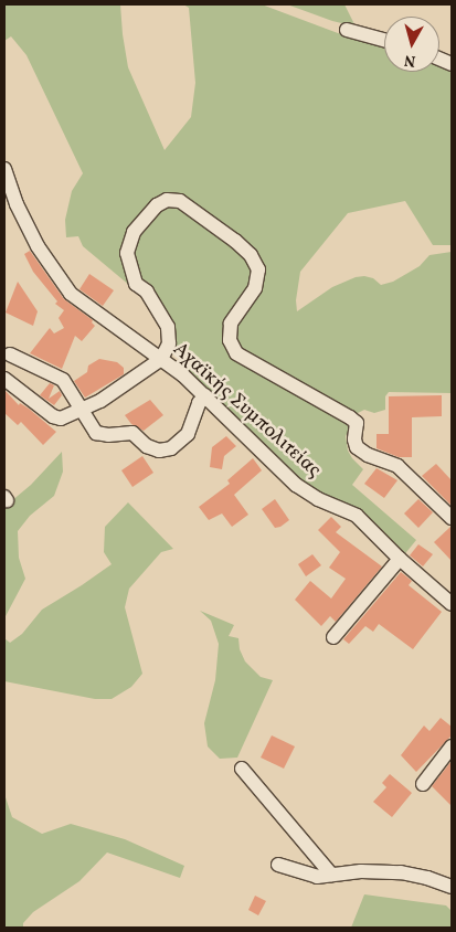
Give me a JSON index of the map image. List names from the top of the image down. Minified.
{"streets":{"street":["Αχαϊκής Συμπολιτείας"]},"north":"bottom"}
